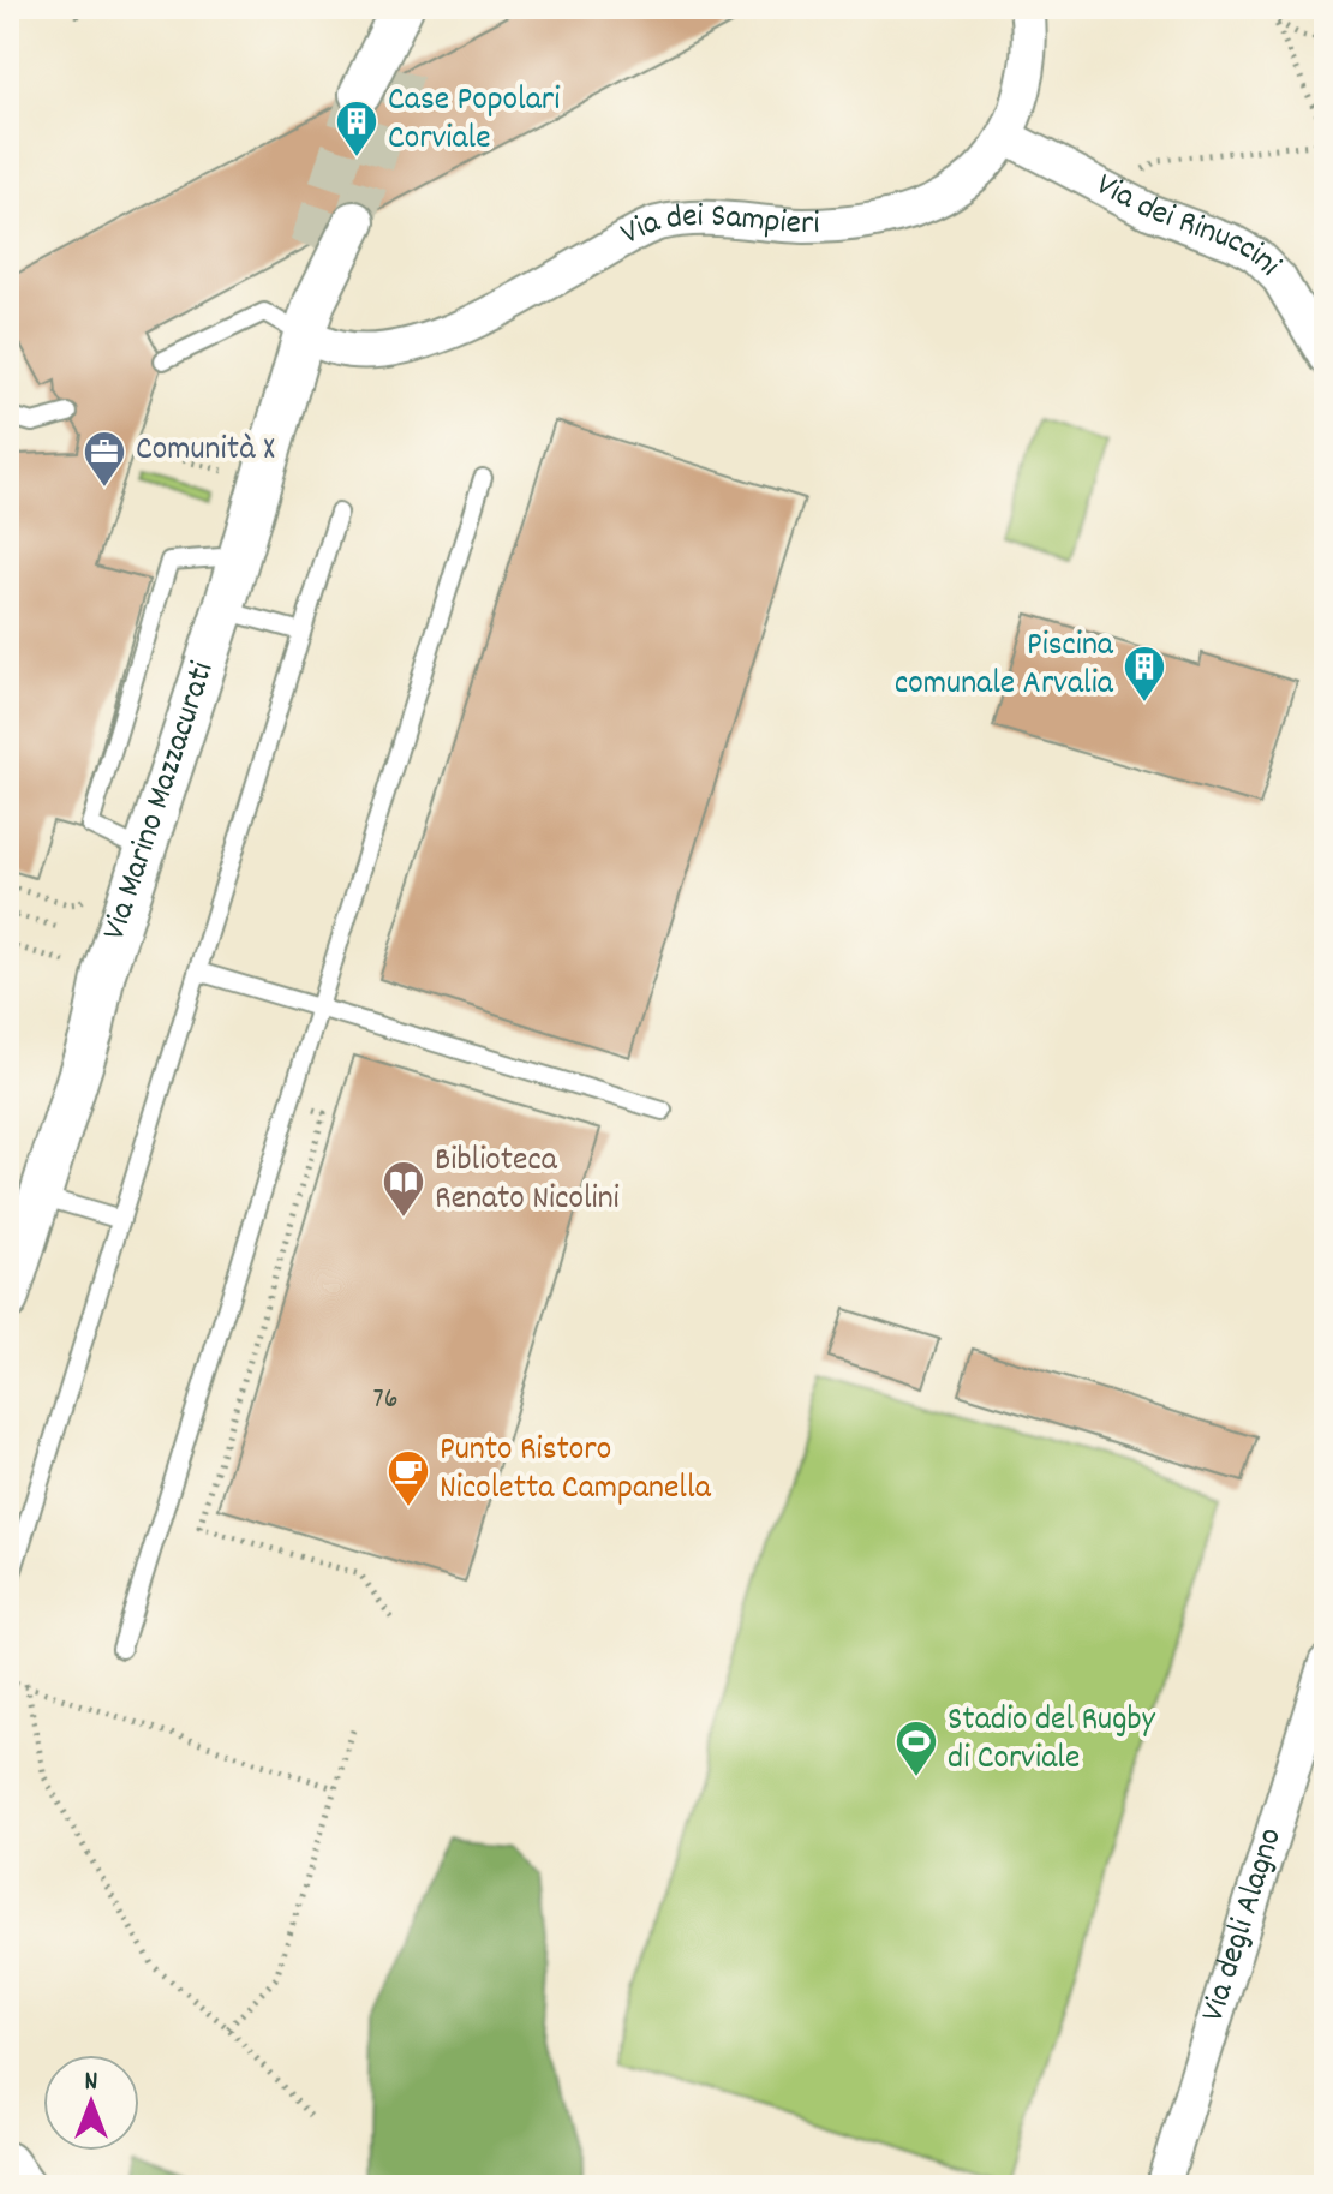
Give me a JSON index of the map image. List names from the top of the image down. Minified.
{"streets":{"street":["Via dei Rinuccini","Via dei Sampieri","Via Marino Mazzacurati","Via degli Alagno"]},"crossings":[["Via dei Rinuccini","Via dei Sampieri"],["Via dei Sampieri","Via Marino Mazzacurati"]],"places":{"building":["Case Popolari Corviale","Piscina comunale Arvalia"],"office":["Comunità X"],"library":["Biblioteca Renato Nicolini"],"cafe":["Punto Ristoro Nicoletta Campanella"],"sports":["Stadio del Rugby di Corviale"]},"house_numbers":["76"],"north":"top"}
